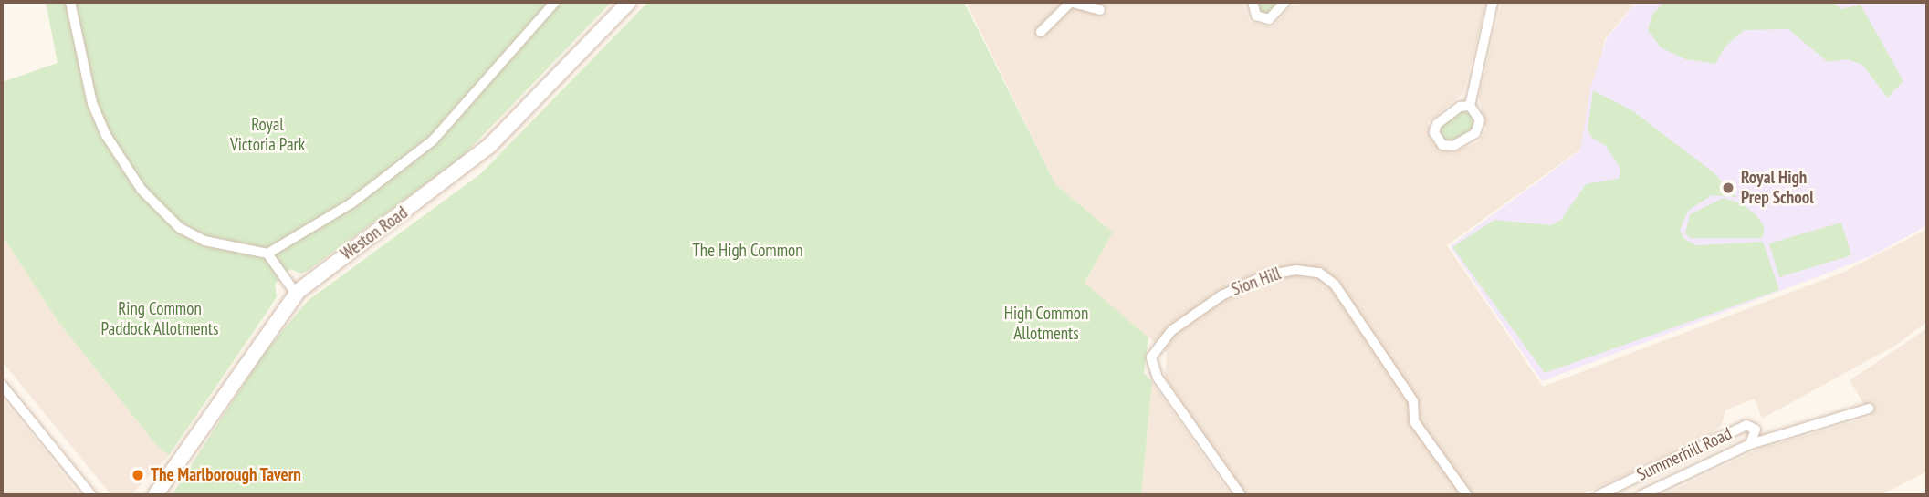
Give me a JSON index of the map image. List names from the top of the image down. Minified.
{"streets":{"street":["Weston Road","Sion Hill","Summerhill Road"]},"parks":["Royal Victoria Park","The High Common","Ring Common Paddock Allotments","High Common Allotments"],"places":["Royal High Prep School","The Marlborough Tavern"]}
